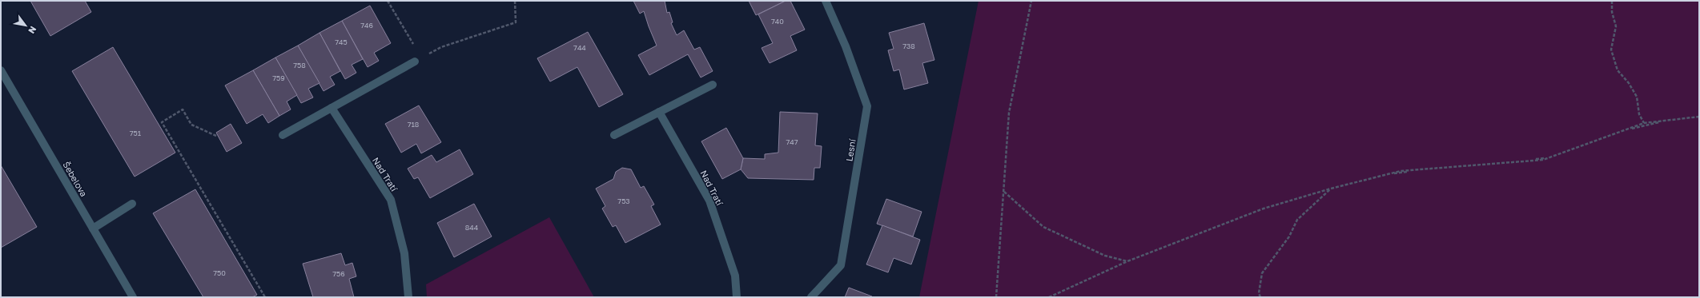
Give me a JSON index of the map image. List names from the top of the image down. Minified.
{"streets":{"street":["Lesní","Nad Tratí","Šebelova"]},"house_numbers":["740","746","745","738","744","758","759","718","751","747","753","844","750","756"],"north":"bottom right"}
